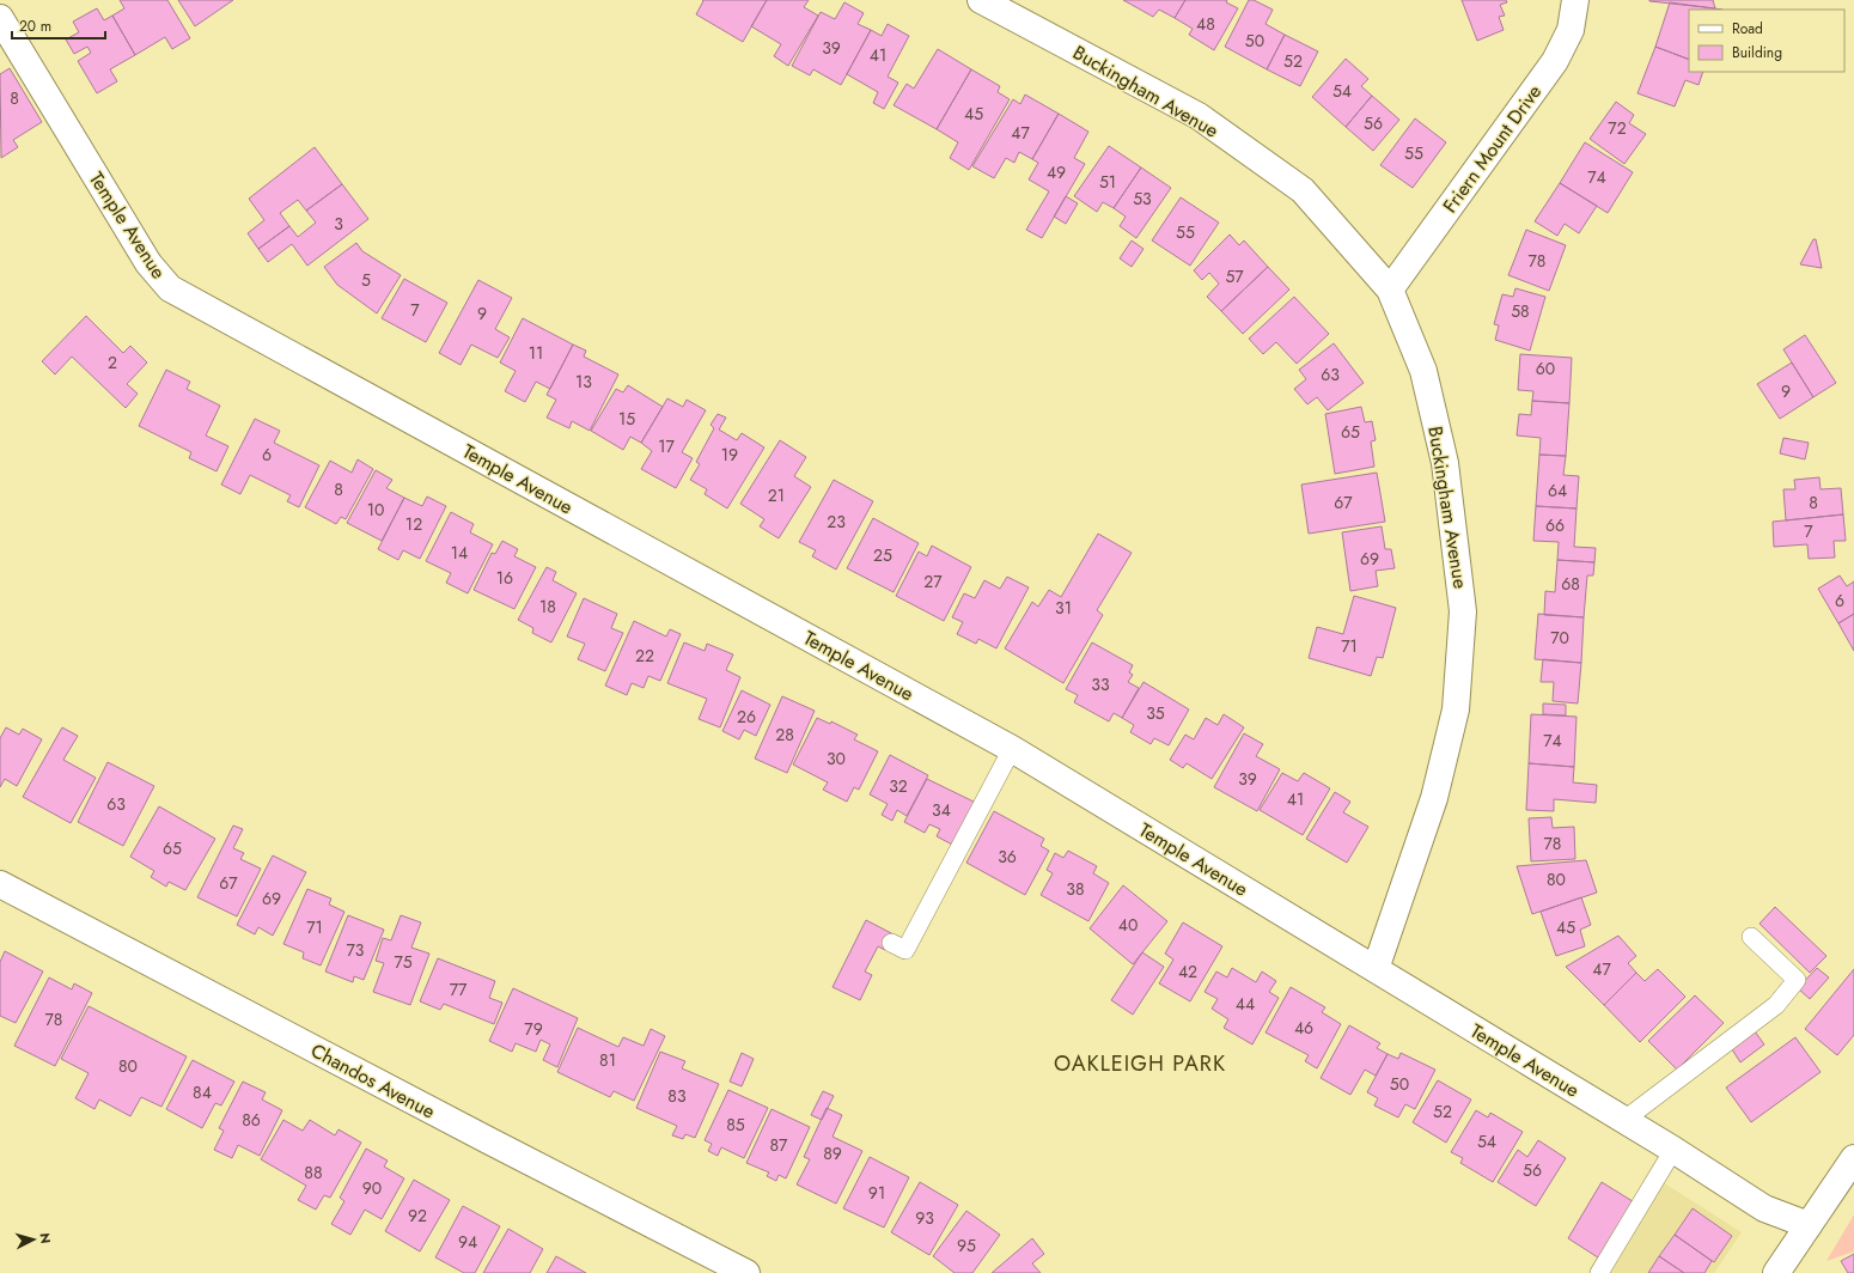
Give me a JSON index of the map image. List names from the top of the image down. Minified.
{"streets":{"street":["Buckingham Avenue","Friern Mount Drive","Temple Avenue","Chandos Avenue"]},"crossings":[["Buckingham Avenue","Friern Mount Drive"],["Buckingham Avenue","Temple Avenue"]],"districts":["OAKLEIGH PARK"],"house_numbers":["48","50","39","41","52","54","8","45","56","72","47","55","49","74","51","53","3","55","78","57","5","7","58","9","11","2","60","63","13","9","15","65","17","6","19","8","64","21","67","8","10","23","12","66","7","14","25","69","16","27","68","6","18","31","70","71","22","33","35","26","28","74","30","39","32","41","63","34","78","65","36","80","67","38","69","40","71","45","73","75","47","42","77","44","78","46","79","81","80","50","84","83","52","86","85","54","87","89","56","88","90","91","92","93","94","95"],"legend":["Road","Building"],"scale_bar":"20 m","north":"right"}
